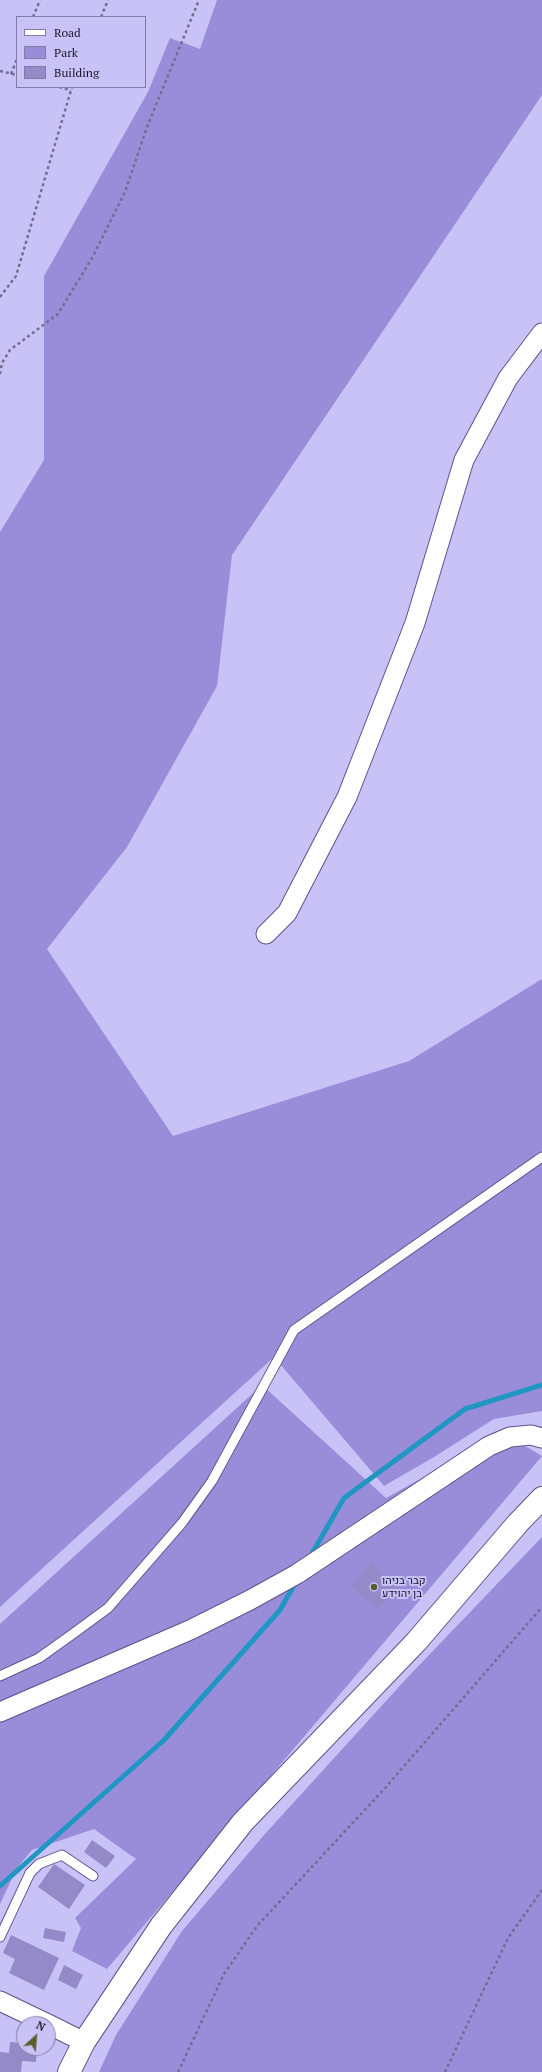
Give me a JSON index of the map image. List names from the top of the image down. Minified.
{"places":["קבר בניהו בן יהוידע"],"legend":["Road","Park","Building"],"north":"top right"}
